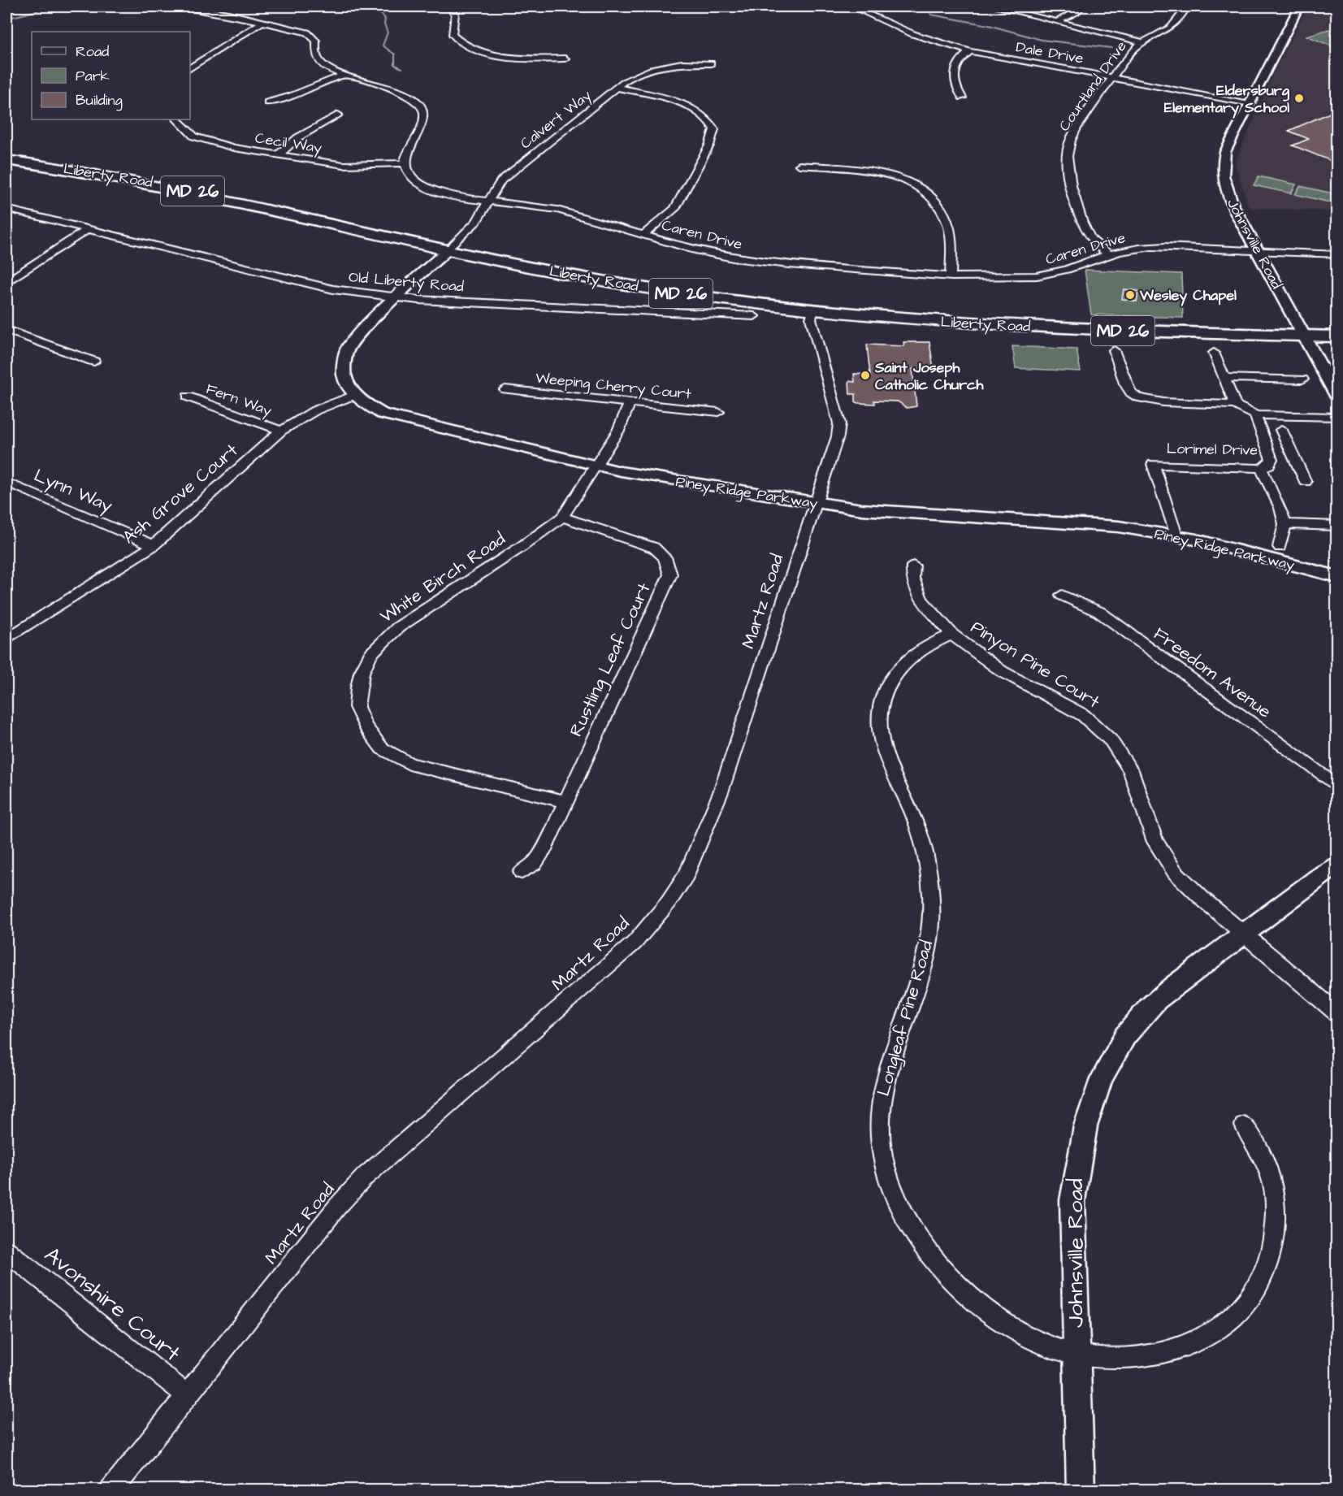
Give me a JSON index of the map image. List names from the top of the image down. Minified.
{"streets":{"main road":["Liberty Road","MD 26"],"street":["Dale Drive","Courtland Drive","Calvert Way","Cecil Way","Caren Drive","Johnsville Road","Old Liberty Road","Weeping Cherry Court","Fern Way","Lorimel Drive","Lynn Way","Piney Ridge Parkway","Ash Grove Court","White Birch Road","Martz Road","Rustling Leaf Court","Pinyon Pine Court","Freedom Avenue","Longleaf Pine Road","Avonshire Court"]},"crossings":[["Dale Drive","Courtland Drive"],["Dale Drive","Johnsville Road"],["Courtland Drive","Caren Drive"],["Calvert Way","Liberty Road"],["Calvert Way","Caren Drive"],["Calvert Way","Piney Ridge Parkway"],["Cecil Way","Caren Drive"],["Liberty Road","Johnsville Road"],["Liberty Road","Piney Ridge Parkway"],["Liberty Road","Martz Road"],["Caren Drive","Johnsville Road"],["Johnsville Road","Pinyon Pine Court"],["Johnsville Road","Longleaf Pine Road"],["Old Liberty Road","Piney Ridge Parkway"],["Weeping Cherry Court","White Birch Road"],["Fern Way","Ash Grove Court"],["Lorimel Drive","Piney Ridge Parkway"],["Lynn Way","Ash Grove Court"],["Piney Ridge Parkway","Ash Grove Court"],["Piney Ridge Parkway","White Birch Road"],["Piney Ridge Parkway","Martz Road"],["White Birch Road","Rustling Leaf Court"],["Martz Road","Avonshire Court"],["Pinyon Pine Court","Longleaf Pine Road"]],"places":["Eldersburg Elementary School","Wesley Chapel","Saint Joseph Catholic Church"],"legend":["Road","Park","Building"]}
